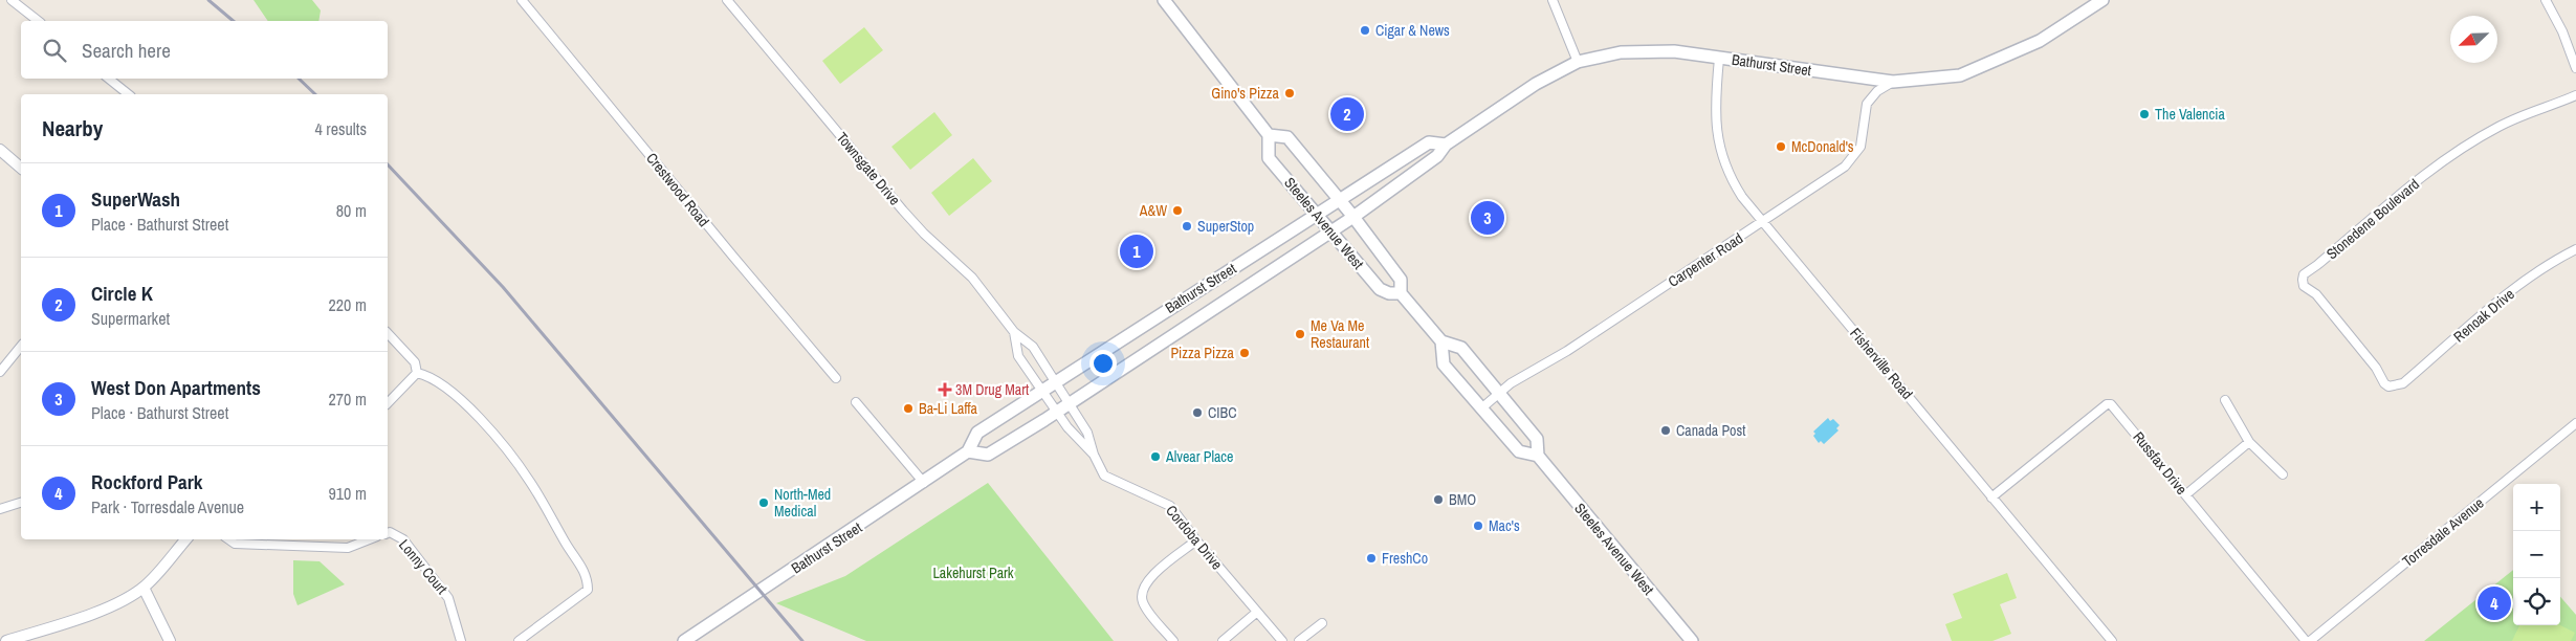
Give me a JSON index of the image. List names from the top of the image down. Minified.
{"streets":{"main road":["Bathurst Street","Steeles Avenue West"],"street":["Townsgate Drive","Crestwood Road","Stonedene Boulevard","Carpenter Road","Renoak Drive","Fisherville Road","Russfax Drive","Torresdale Avenue","Cordoba Drive","Lonny Court"]},"crossings":[["Bathurst Street","Townsgate Drive"],["Bathurst Street","Steeles Avenue West"],["Bathurst Street","Carpenter Road"],["Bathurst Street","Fisherville Road"],["Bathurst Street","Cordoba Drive"],["Townsgate Drive","Cordoba Drive"],["Stonedene Boulevard","Renoak Drive"],["Steeles Avenue West","Carpenter Road"],["Carpenter Road","Fisherville Road"],["Fisherville Road","Russfax Drive"]],"parks":["Lakehurst Park"],"places":{"other":["Cigar & News","Gino's Pizza","The Valencia","McDonald's","A&W","SuperStop","Me Va Me Restaurant","Pizza Pizza","Ba-Li Laffa","CIBC","Canada Post","Alvear Place","BMO","North-Med Medical","Mac's","FreshCo"],"health":["3M Drug Mart"]},"north":"bottom left","page":{"search":"Search here","heading":["Nearby","4 results"],"pins":["2","3","1","4"],"list":[{"mark":"1","name":"SuperWash","note":"Place · Bathurst Street","value":"80 m"},{"mark":"2","name":"Circle K","note":"Supermarket","value":"220 m"},{"mark":"3","name":"West Don Apartments","note":"Place · Bathurst Street","value":"270 m"},{"mark":"4","name":"Rockford Park","note":"Park · Torresdale Avenue","value":"910 m"}],"map_buttons":["+","−"]}}
